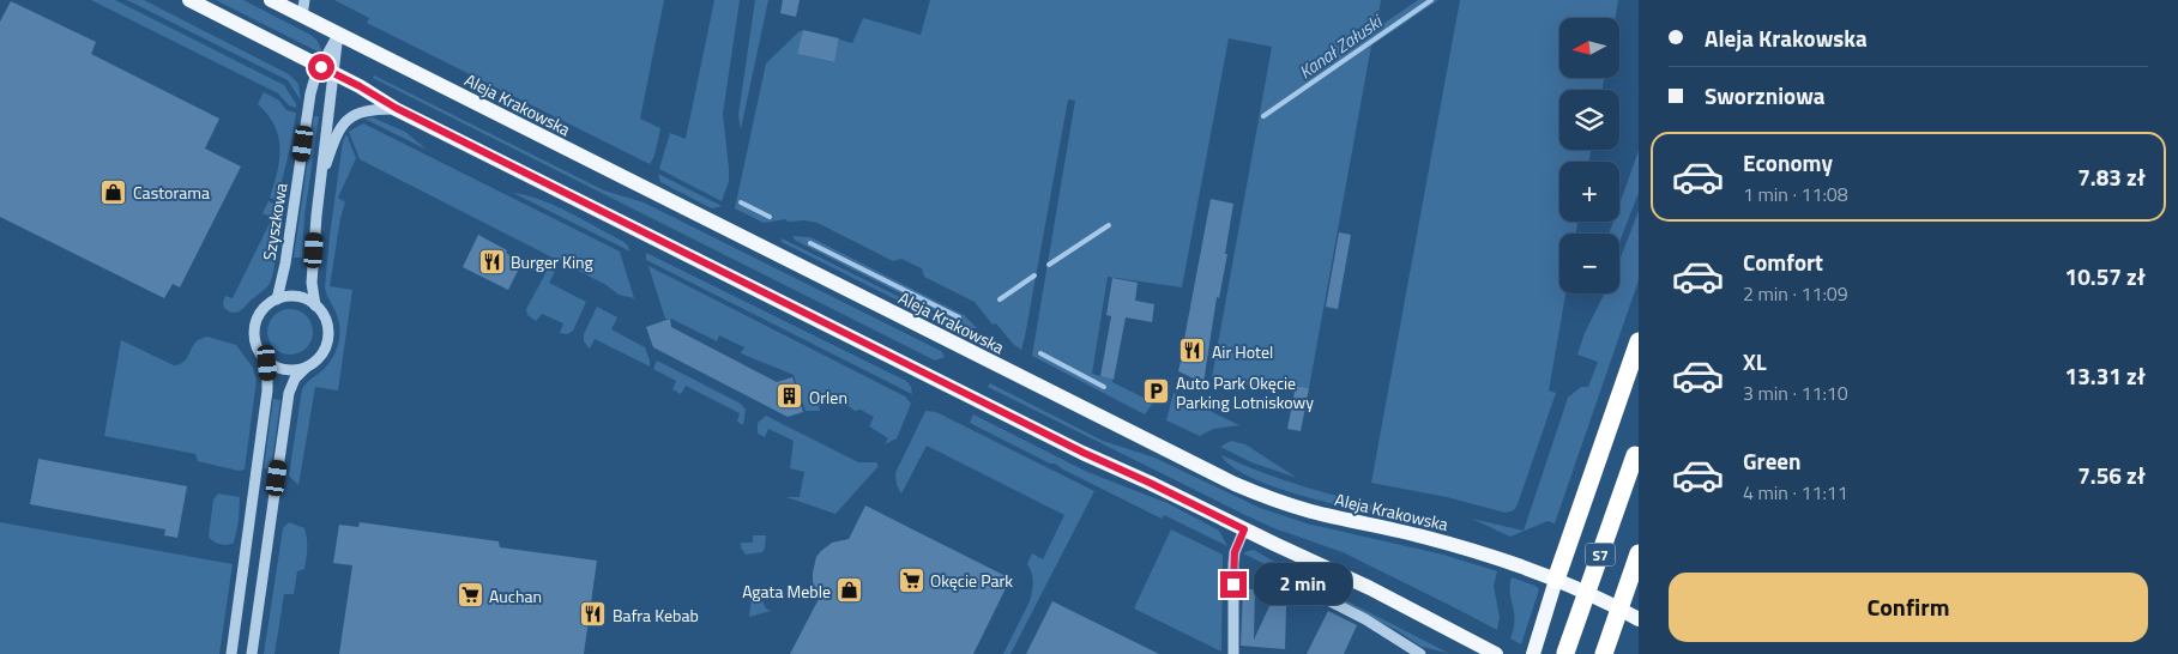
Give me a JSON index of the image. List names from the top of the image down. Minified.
{"streets":{"highway":["S7"],"main road":["Aleja Krakowska"],"street":["Szyszkowa"]},"crossings":[["Aleja Krakowska","Szyszkowa"]],"water":["Kanał Załuski"],"places":{"shop":["Castorama","Agata Meble"],"restaurant":["Burger King","Air Hotel","Bafra Kebab"],"parking":["Auto Park Okęcie Parking Lotniskowy"],"building":["Orlen"],"supermarket":["Okęcie Park","Auchan"]},"north":"left","page":{"banner":["Aleja Krakowska","Sworzniowa"],"map_buttons":["+","−"],"list":[{"name":"Economy","note":"1 min · 11:08","value":"7.83 zł"},{"name":"Comfort","note":"2 min · 11:09","value":"10.57 zł"},{"name":"XL","note":"3 min · 11:10","value":"13.31 zł"},{"name":"Green","note":"4 min · 11:11","value":"7.56 zł"}],"buttons":"Confirm","bubble":"2 min"}}
